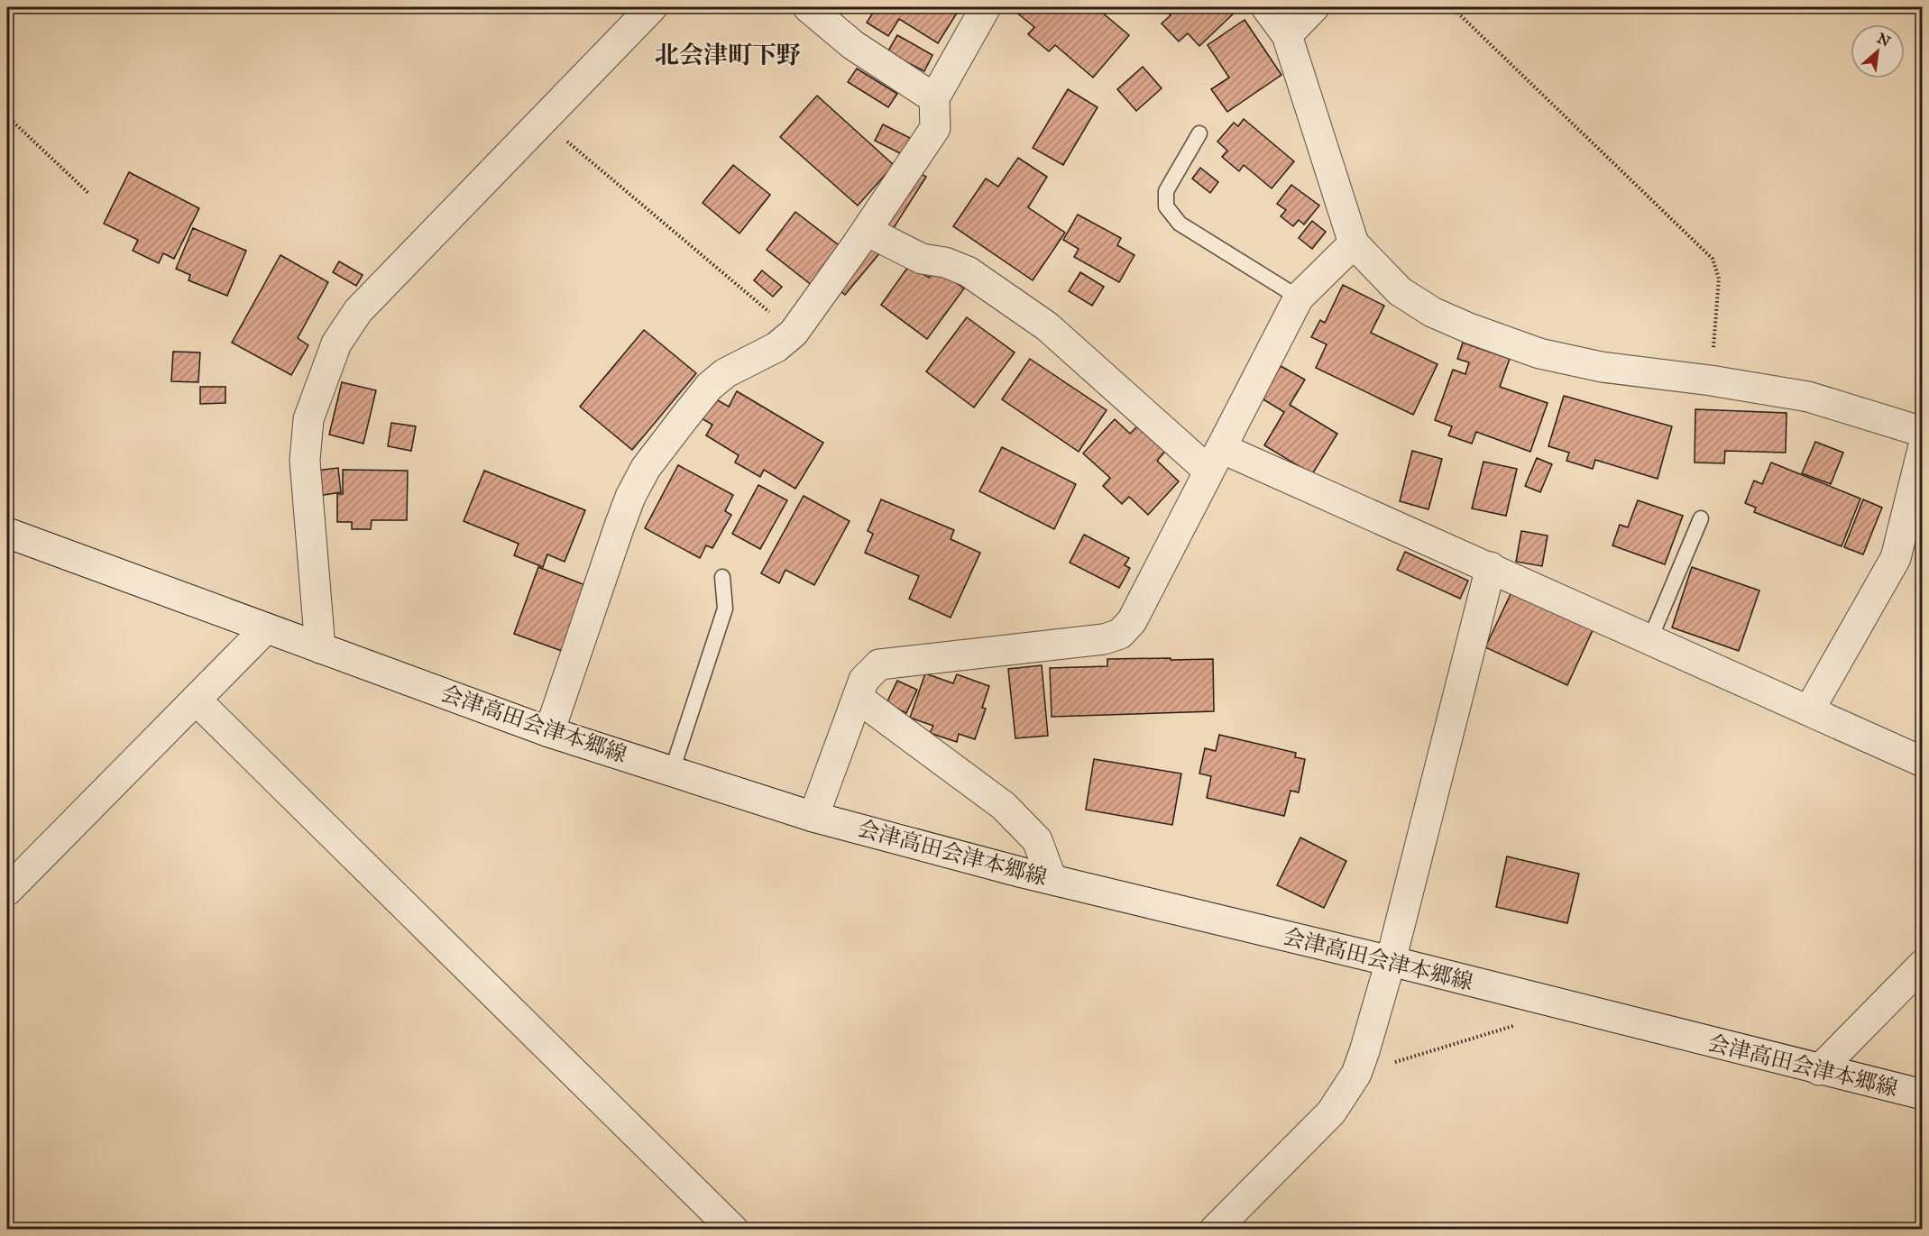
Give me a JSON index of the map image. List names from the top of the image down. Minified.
{"streets":{"street":["会津高田会津本郷線"]},"districts":["北会津町下野"],"north":"top right"}
